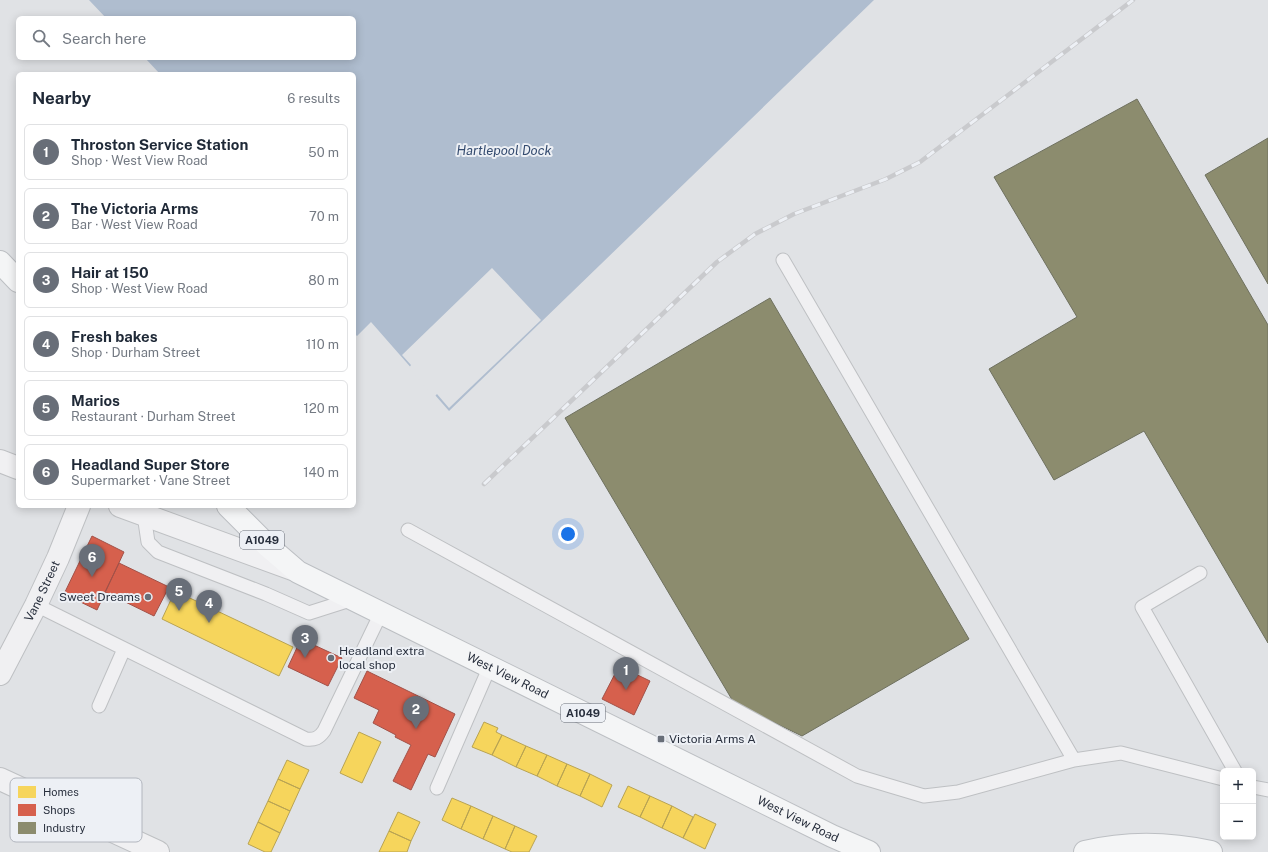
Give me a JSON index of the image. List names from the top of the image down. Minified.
{"streets":{"main road":["A1049","West View Road"],"street":["Vane Street"]},"water":["Hartlepool Dock"],"places":{"other":["Sweet Dreams","Headland extra local shop"],"transit":["Victoria Arms A"]},"legend":["Homes","Shops","Industry"],"page":{"search":"Search here","heading":["Nearby","6 results"],"list":[{"mark":"1","name":"Throston Service Station","note":"Shop · West View Road","value":"50 m"},{"mark":"2","name":"The Victoria Arms","note":"Bar · West View Road","value":"70 m"},{"mark":"3","name":"Hair at 150","note":"Shop · West View Road","value":"80 m"},{"mark":"4","name":"Fresh bakes","note":"Shop · Durham Street","value":"110 m"},{"mark":"5","name":"Marios","note":"Restaurant · Durham Street","value":"120 m"},{"mark":"6","name":"Headland Super Store","note":"Supermarket · Vane Street","value":"140 m"}],"pins":["6","5","4","3","1","2"],"map_buttons":["+","−"]}}
